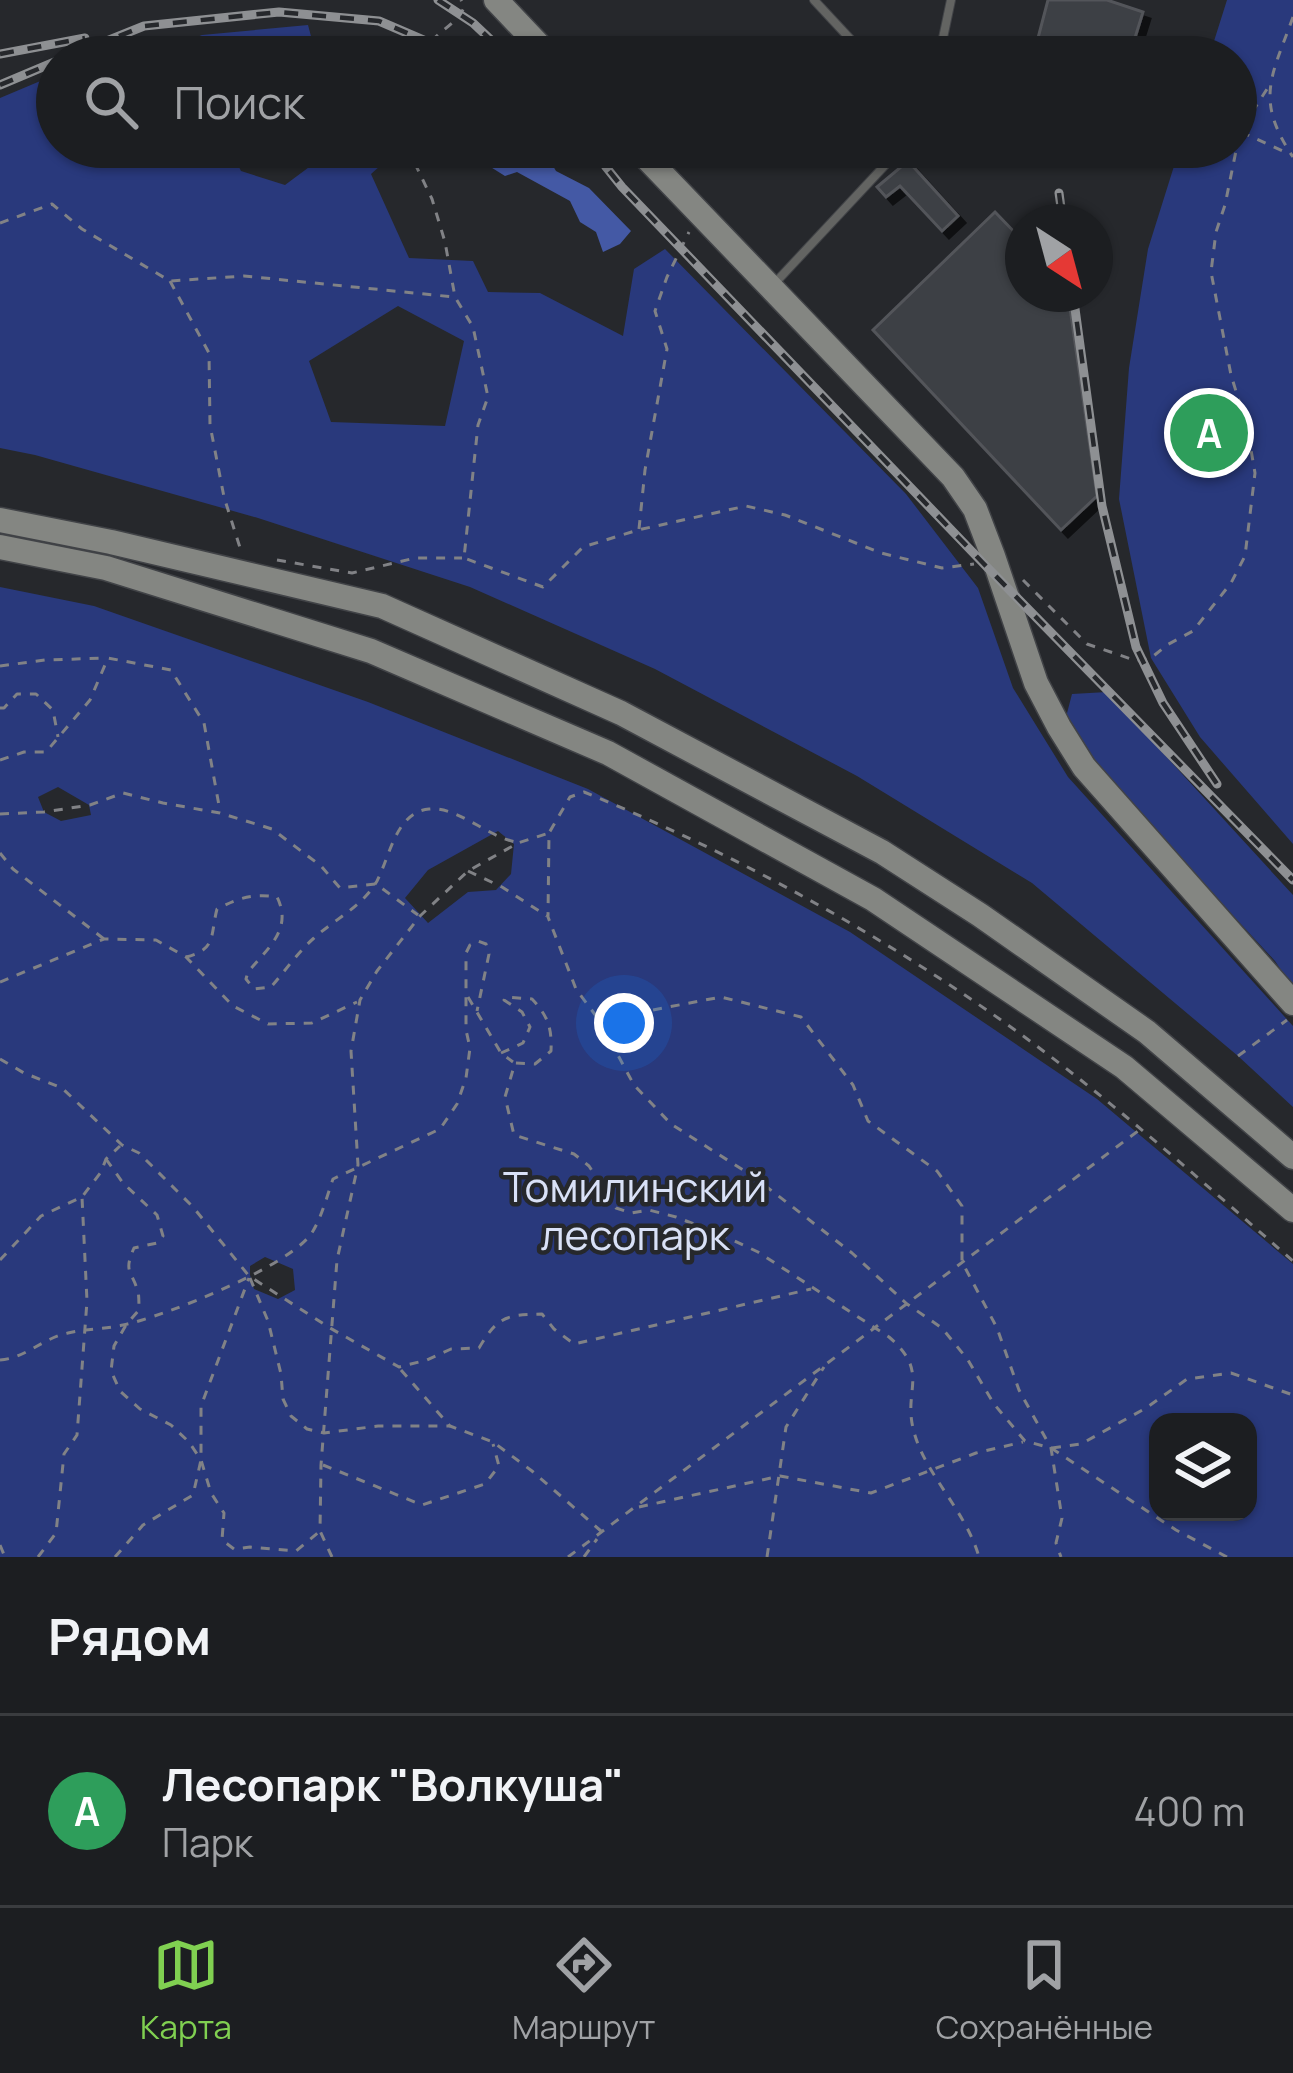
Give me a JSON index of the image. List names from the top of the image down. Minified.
{"parks":["Томилинский лесопарк"],"north":"bottom right","page":{"search":"Поиск","pins":"A","heading":"Рядом","list":[{"mark":"A","name":"Лесопарк \"Волкуша\"","note":"Парк","value":"400 m"}],"nav":["Карта","Маршрут","Сохранённые"]}}
